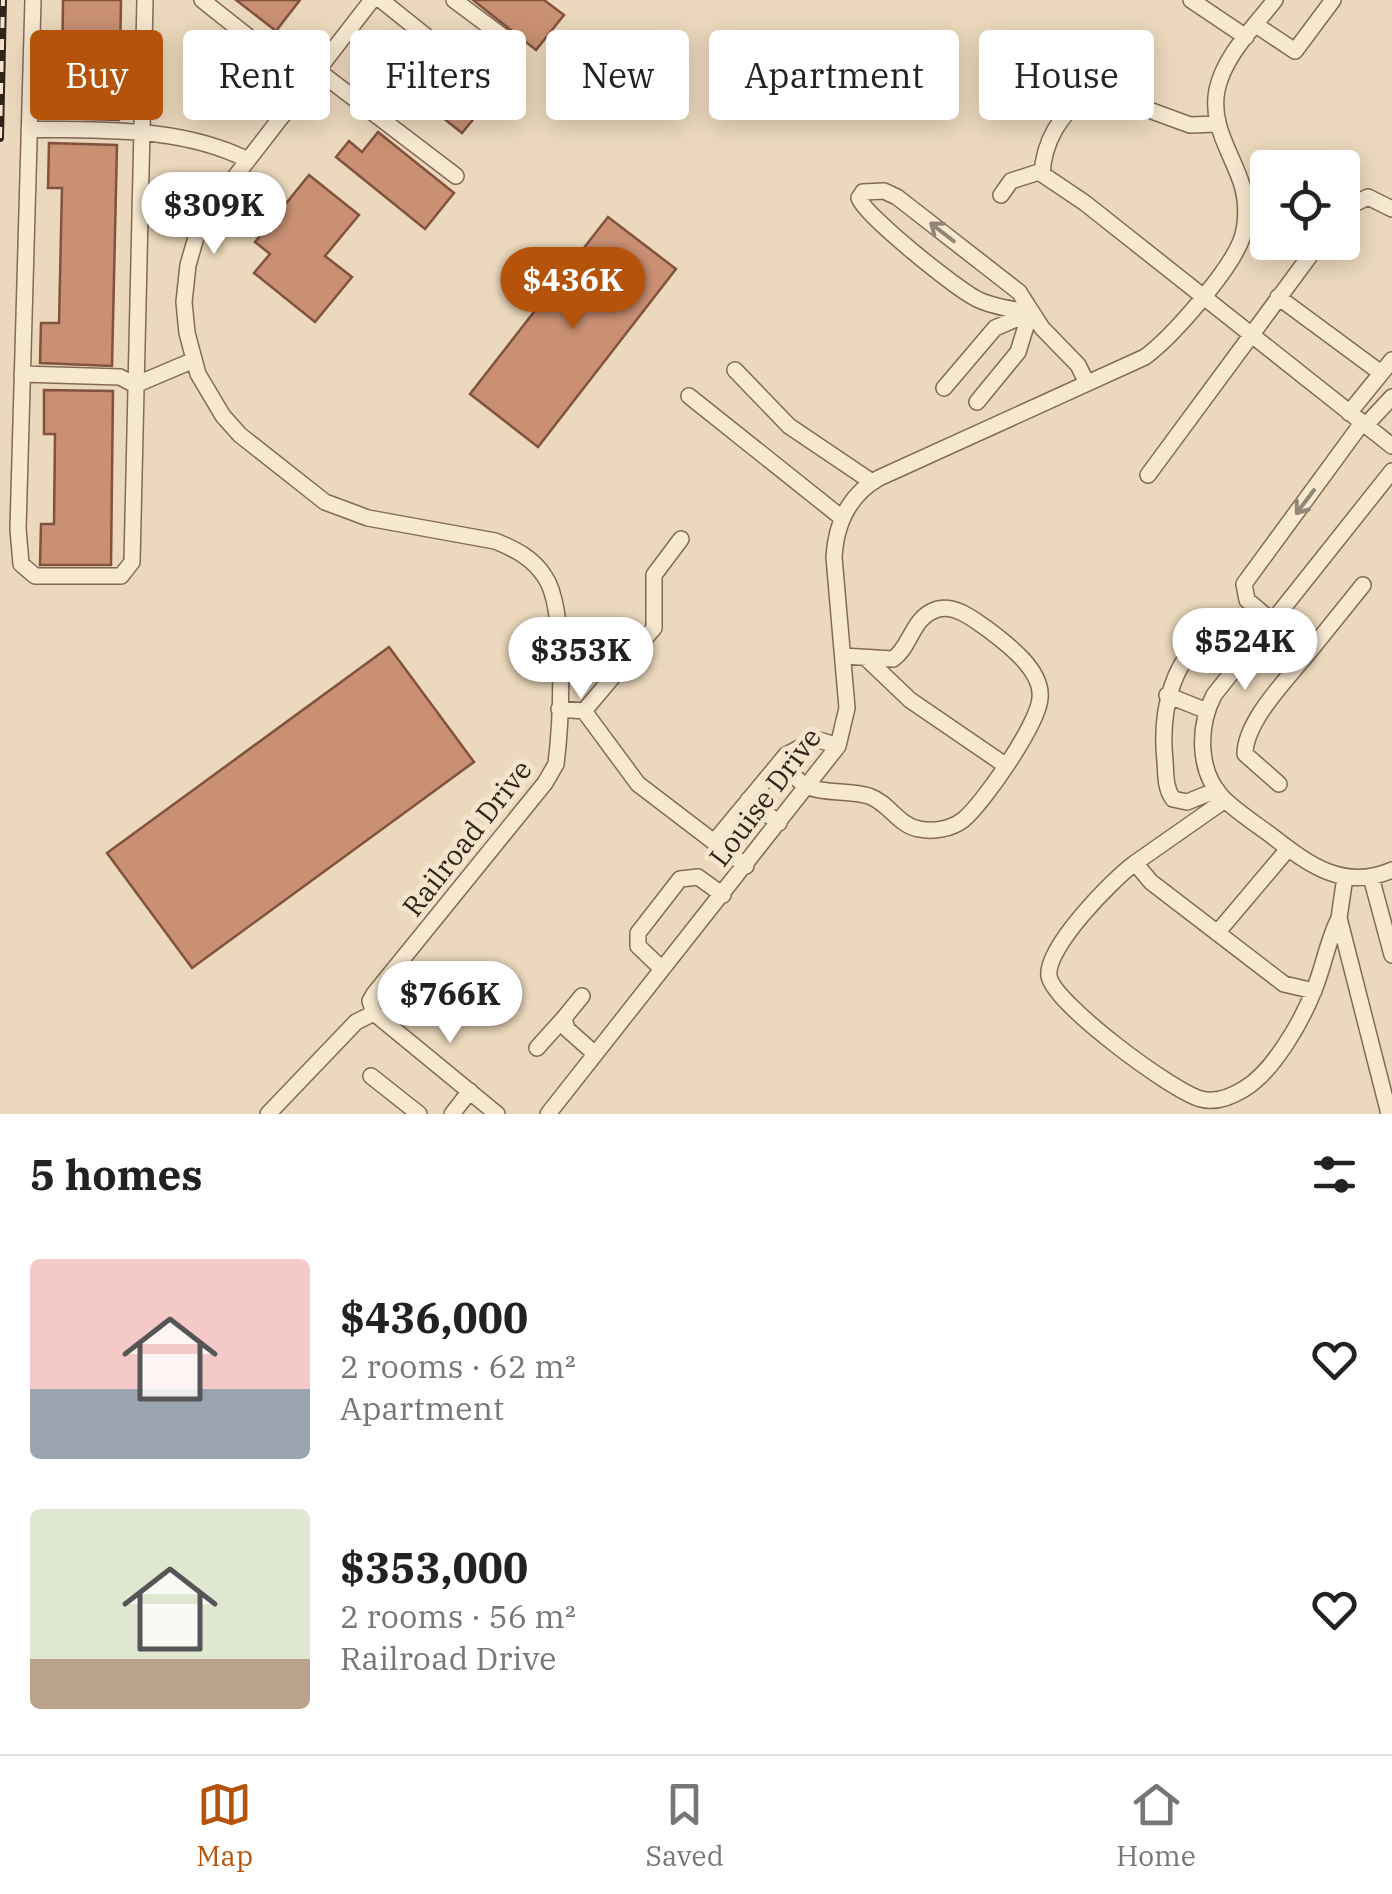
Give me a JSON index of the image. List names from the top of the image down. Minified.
{"streets":{"street":["Louise Drive","Railroad Drive"]},"page":{"chip":["Buy","Rent","Filters","New","Apartment","House"],"price":["$309K","$436K","$524K","$353K","$766K"],"heading":"5 homes","list":[{"name":"$436,000","note":"2 rooms · 62 m² · Apartment"},{"name":"$353,000","note":"2 rooms · 56 m² · Railroad Drive"}],"tabs":["Map","Saved","Home"]}}
